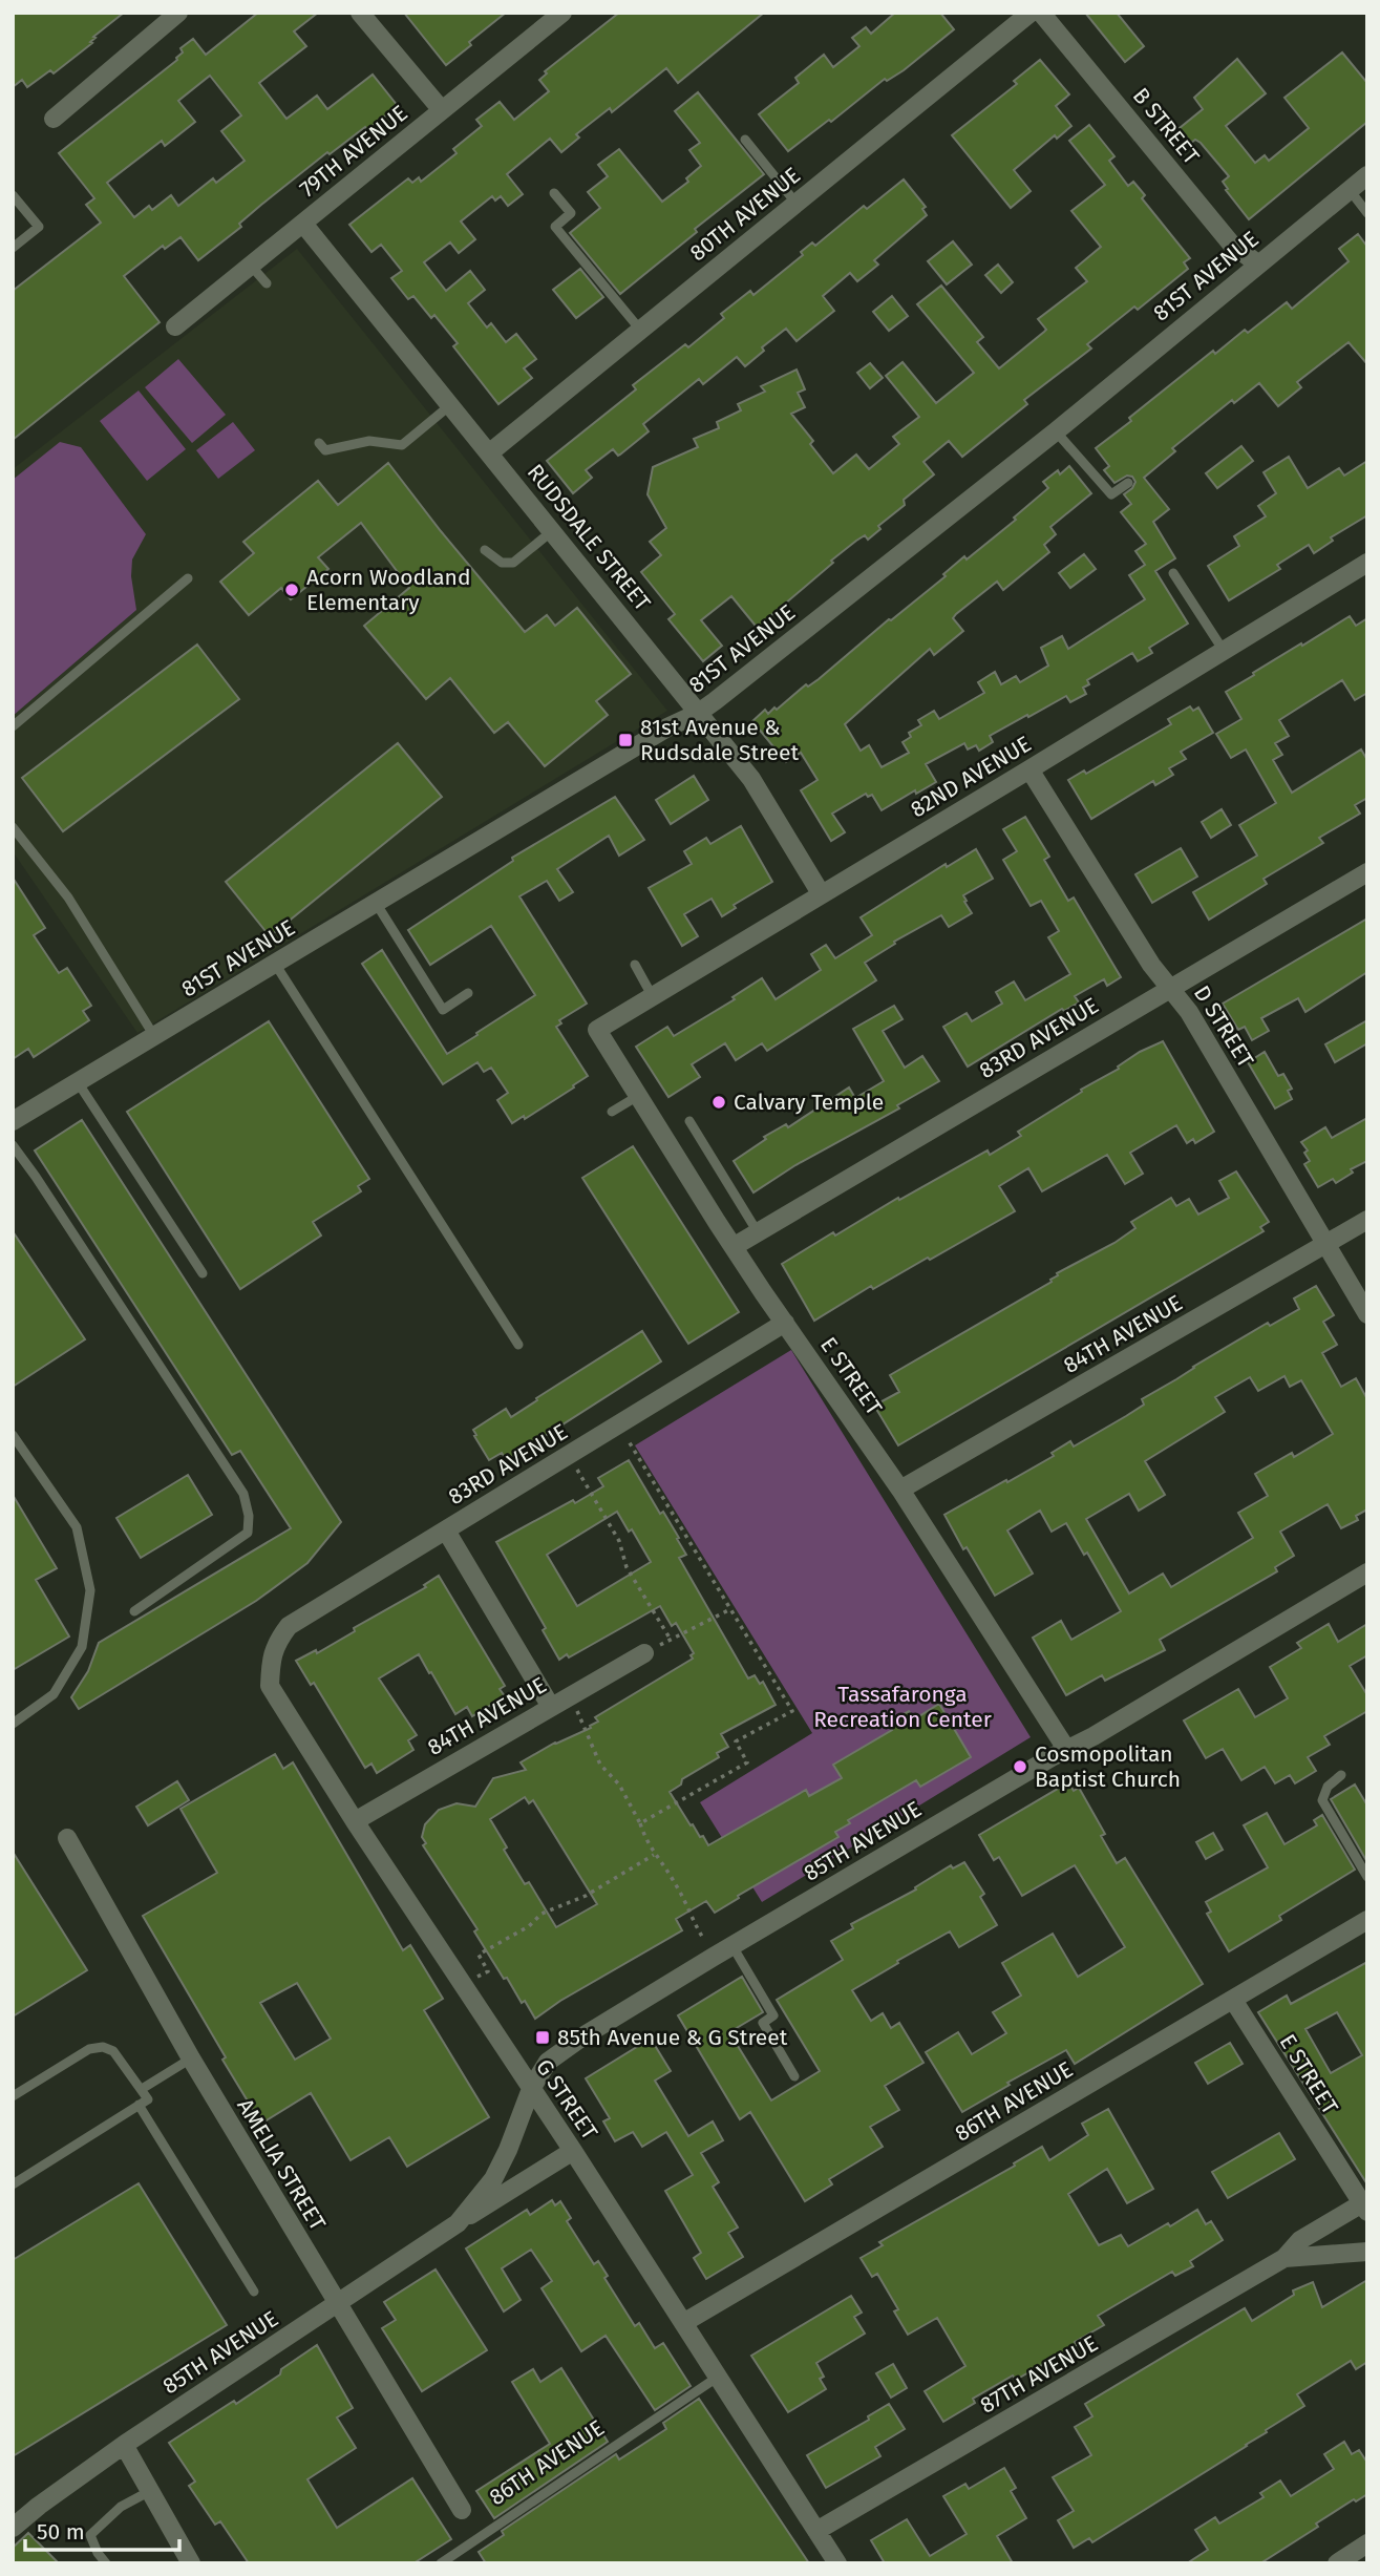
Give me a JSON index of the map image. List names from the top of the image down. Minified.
{"streets":{"street":["B STREET","79TH AVENUE","80TH AVENUE","81ST AVENUE","RUDSDALE STREET","82ND AVENUE","D STREET","83RD AVENUE","84TH AVENUE","E STREET","85TH AVENUE","G STREET","86TH AVENUE","AMELIA STREET","87TH AVENUE"]},"crossings":[["B STREET","81ST AVENUE"],["79TH AVENUE","RUDSDALE STREET"],["80TH AVENUE","RUDSDALE STREET"],["81ST AVENUE","RUDSDALE STREET"],["RUDSDALE STREET","82ND AVENUE"],["82ND AVENUE","D STREET"],["82ND AVENUE","E STREET"],["D STREET","83RD AVENUE"],["D STREET","84TH AVENUE"],["83RD AVENUE","E STREET"],["83RD AVENUE","G STREET"],["84TH AVENUE","E STREET"],["84TH AVENUE","G STREET"],["E STREET","85TH AVENUE"],["E STREET","86TH AVENUE"],["E STREET","87TH AVENUE"],["85TH AVENUE","G STREET"],["85TH AVENUE","AMELIA STREET"],["G STREET","86TH AVENUE"],["G STREET","87TH AVENUE"]],"parks":["Tassafaronga Recreation Center"],"places":{"other":["Acorn Woodland Elementary","Calvary Temple","Cosmopolitan Baptist Church"],"transit":["81st Avenue & Rudsdale Street","85th Avenue & G Street"]},"scale_bar":"50 m"}
